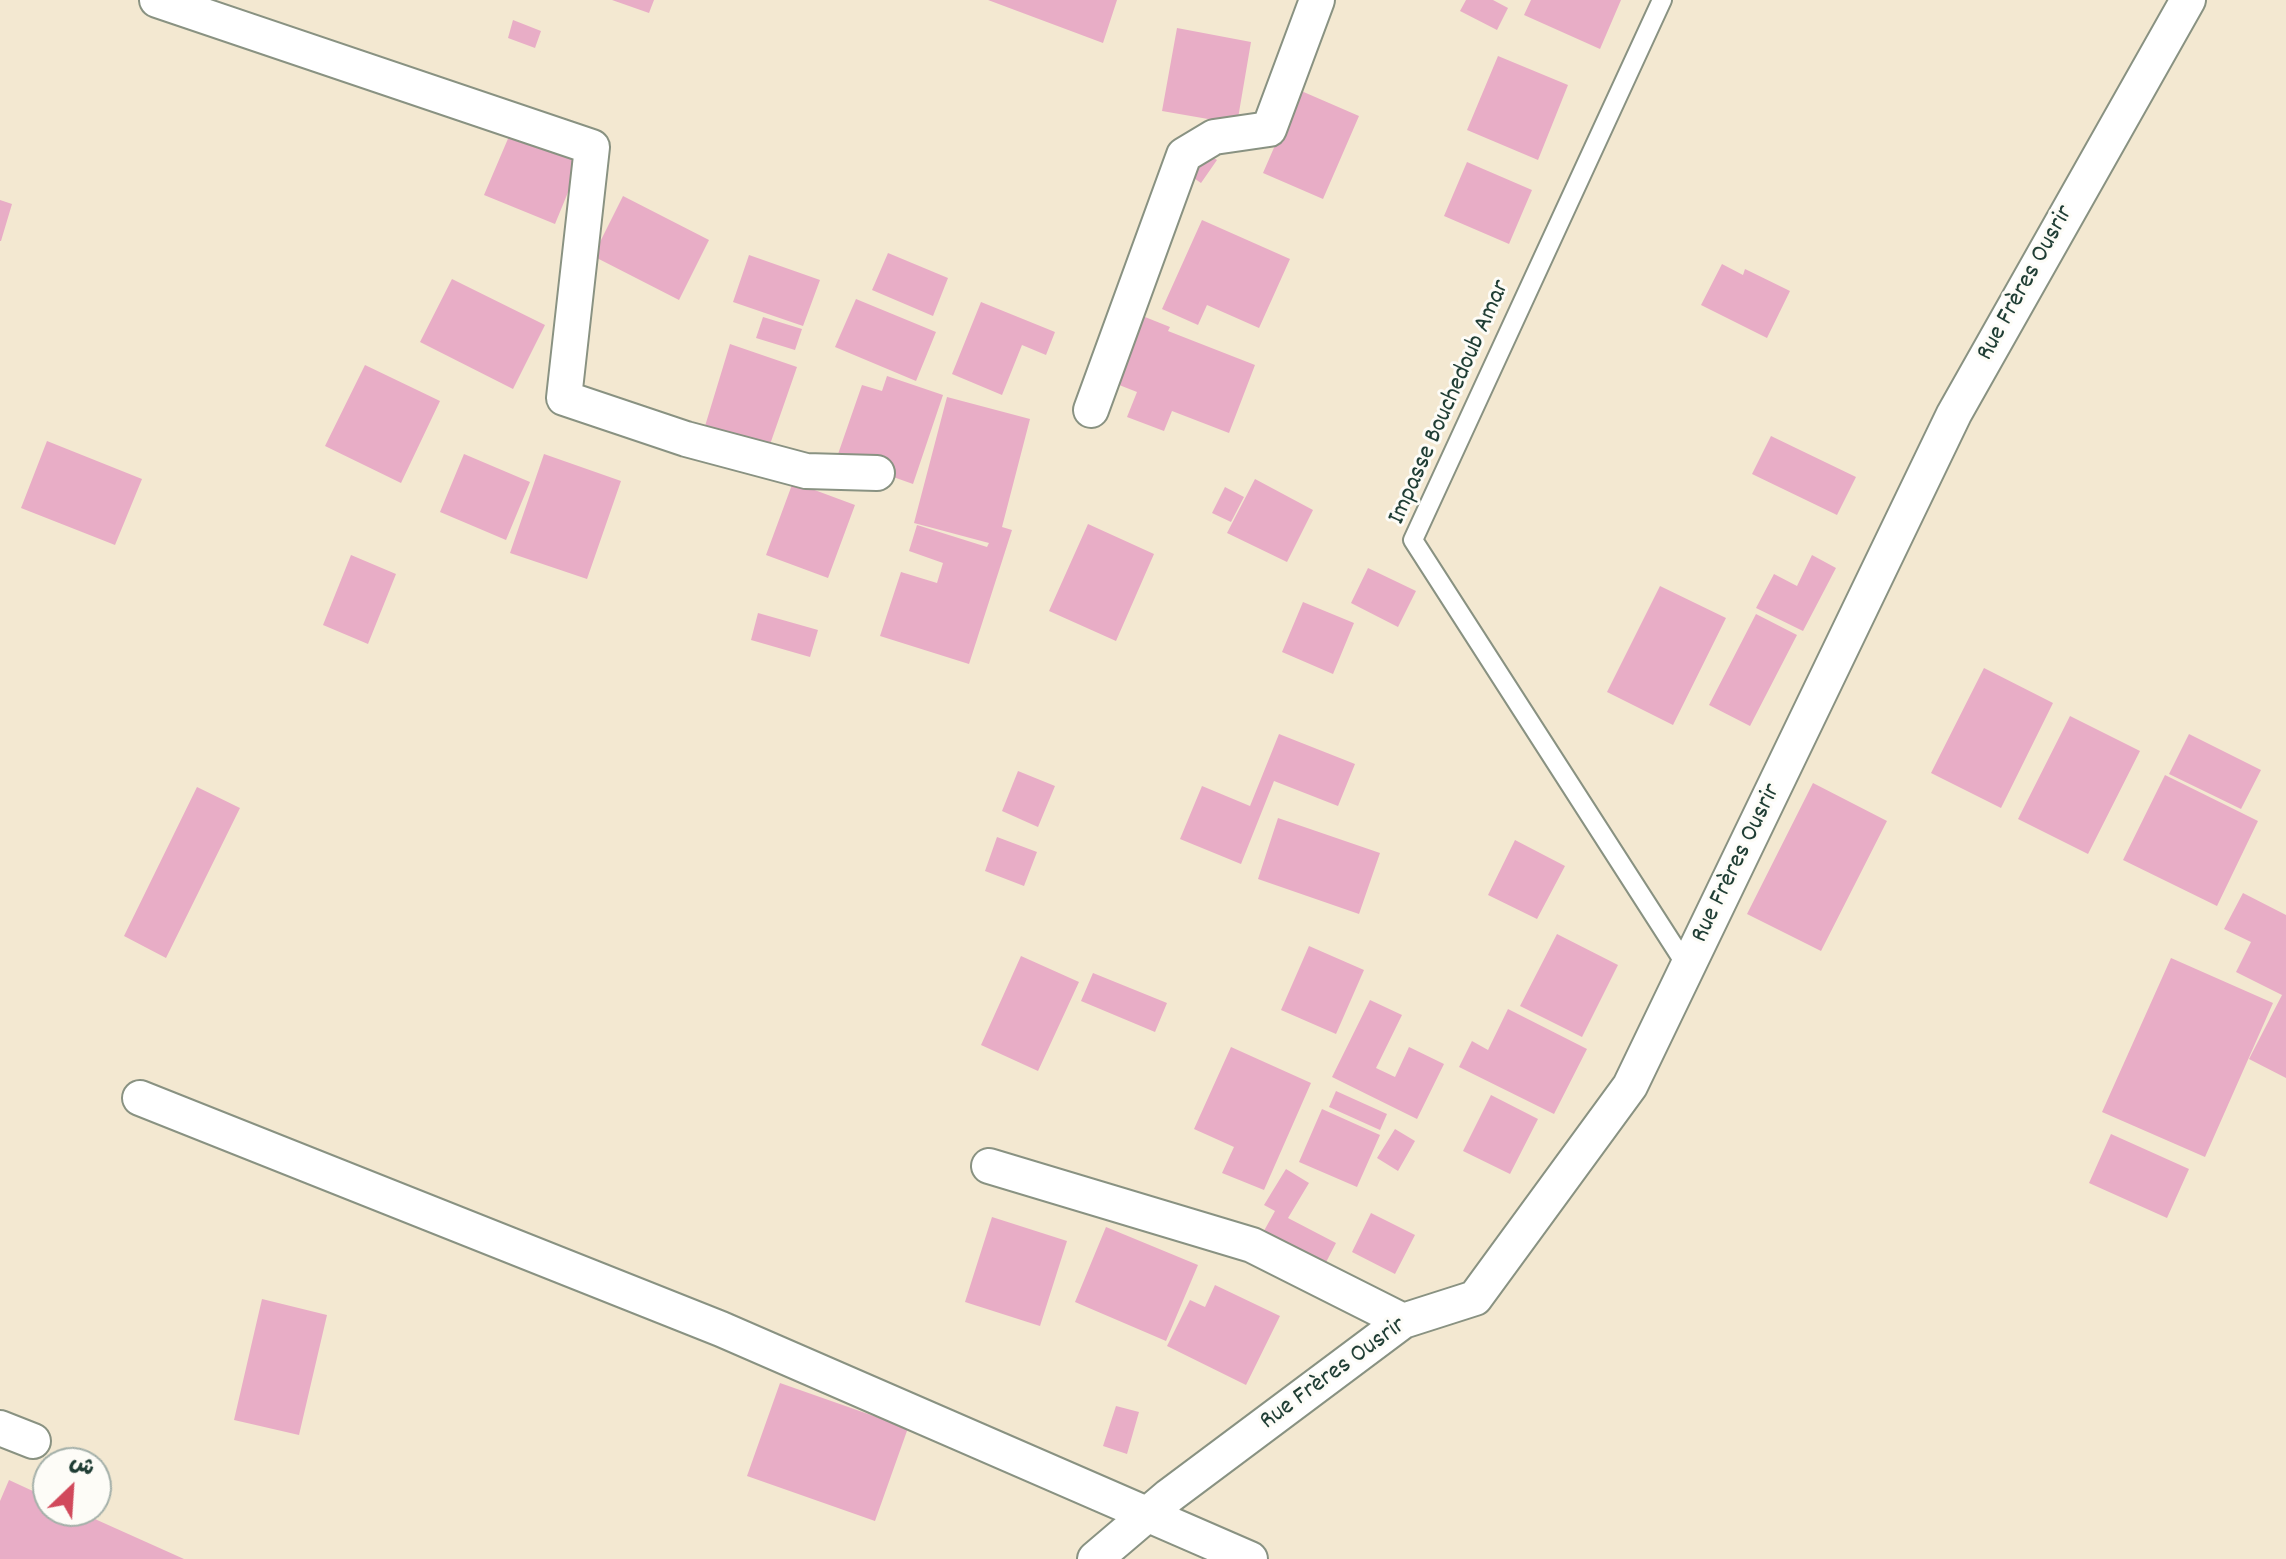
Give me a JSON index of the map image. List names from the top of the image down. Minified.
{"streets":{"street":["Rue Frères Ousrir"],"lane":["Impasse Bouchedoub Amar"]},"crossings":[["Rue Frères Ousrir","Impasse Bouchedoub Amar"]],"north":"top right"}
